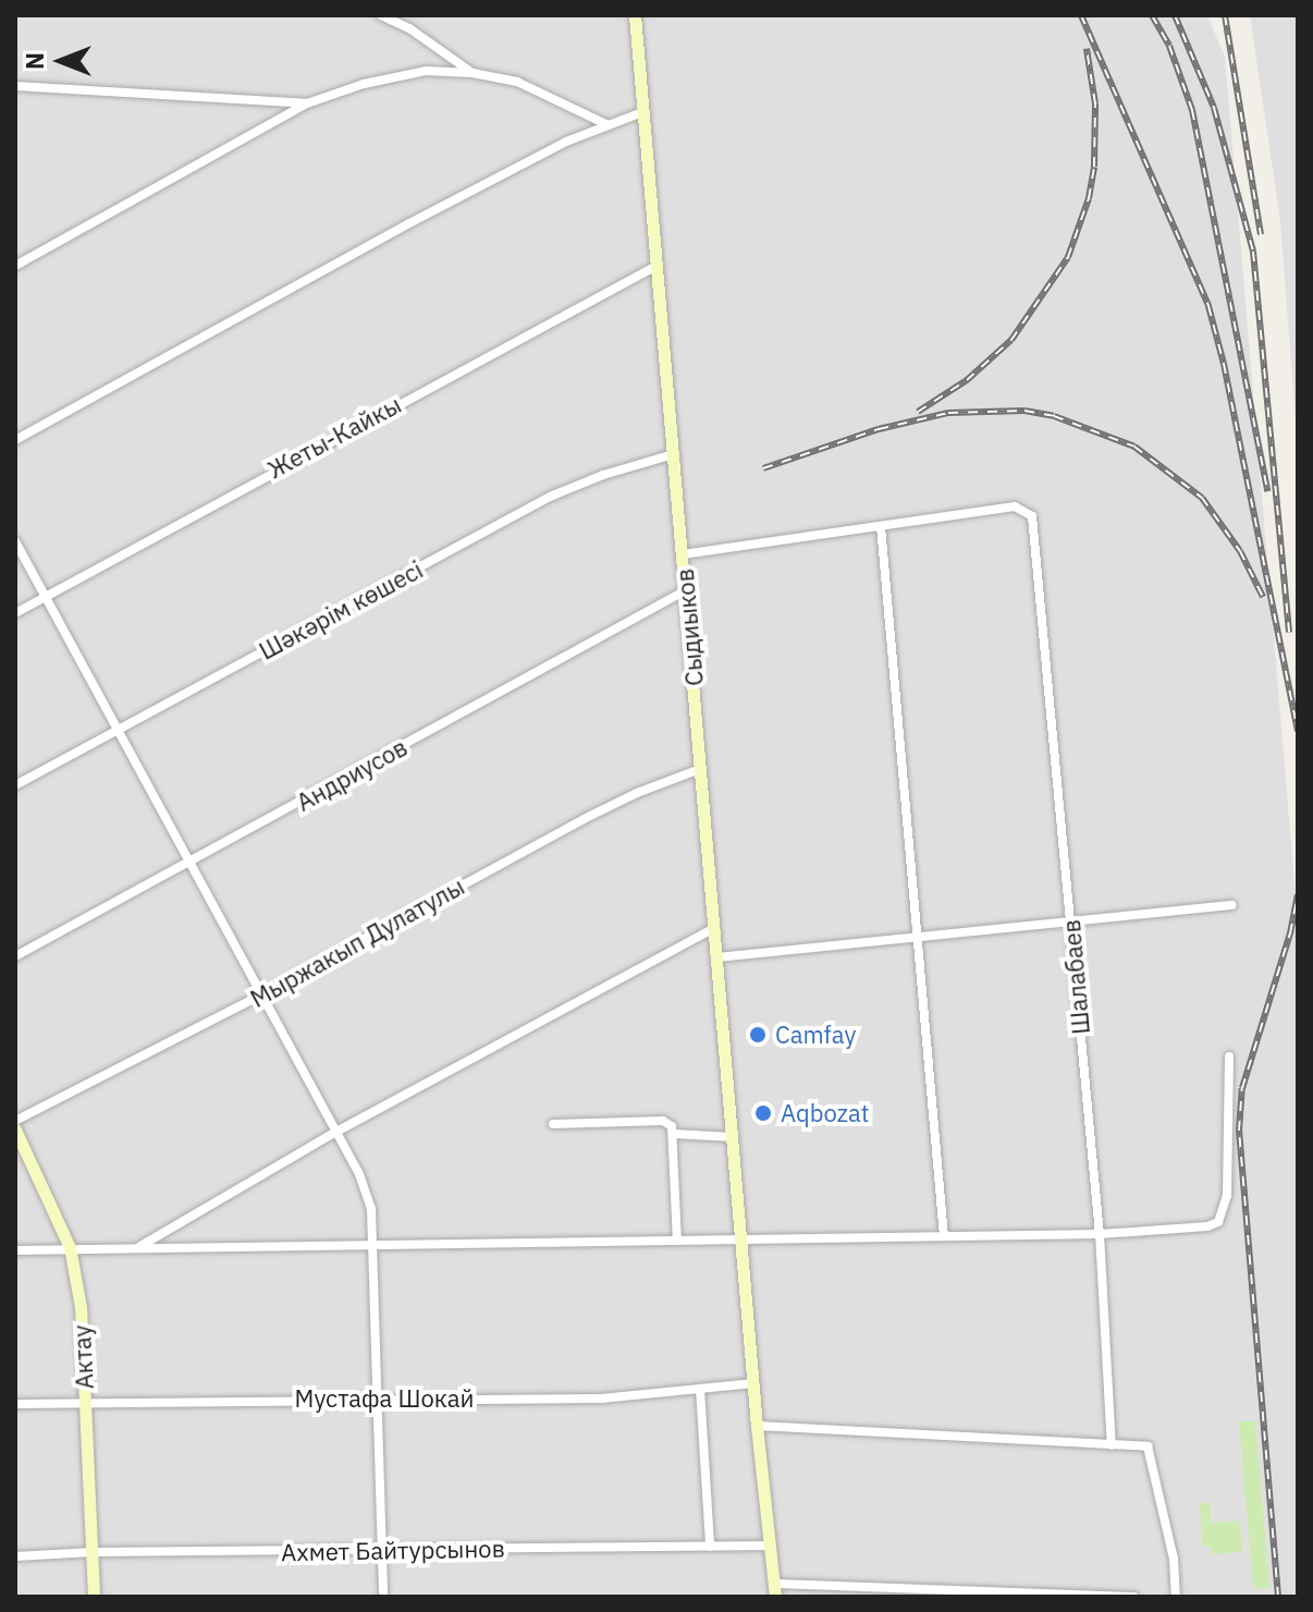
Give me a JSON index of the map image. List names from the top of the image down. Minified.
{"streets":{"street":["Жеты-Кайкы","Шәкәрім көшесі","Сыдиыков","Андриусов","Мыржакып Дулатулы","Шалабаев","Актау","Мустафа Шокай","Ахмет Байтурсынов"]},"crossings":[["Жеты-Кайкы","Сыдиыков"],["Шәкәрім көшесі","Сыдиыков"],["Сыдиыков","Андриусов"],["Сыдиыков","Мыржакып Дулатулы"],["Сыдиыков","Мустафа Шокай"],["Сыдиыков","Ахмет Байтурсынов"],["Актау","Мустафа Шокай"],["Актау","Ахмет Байтурсынов"]],"places":["Camfay","Aqbozat"],"north":"left"}
